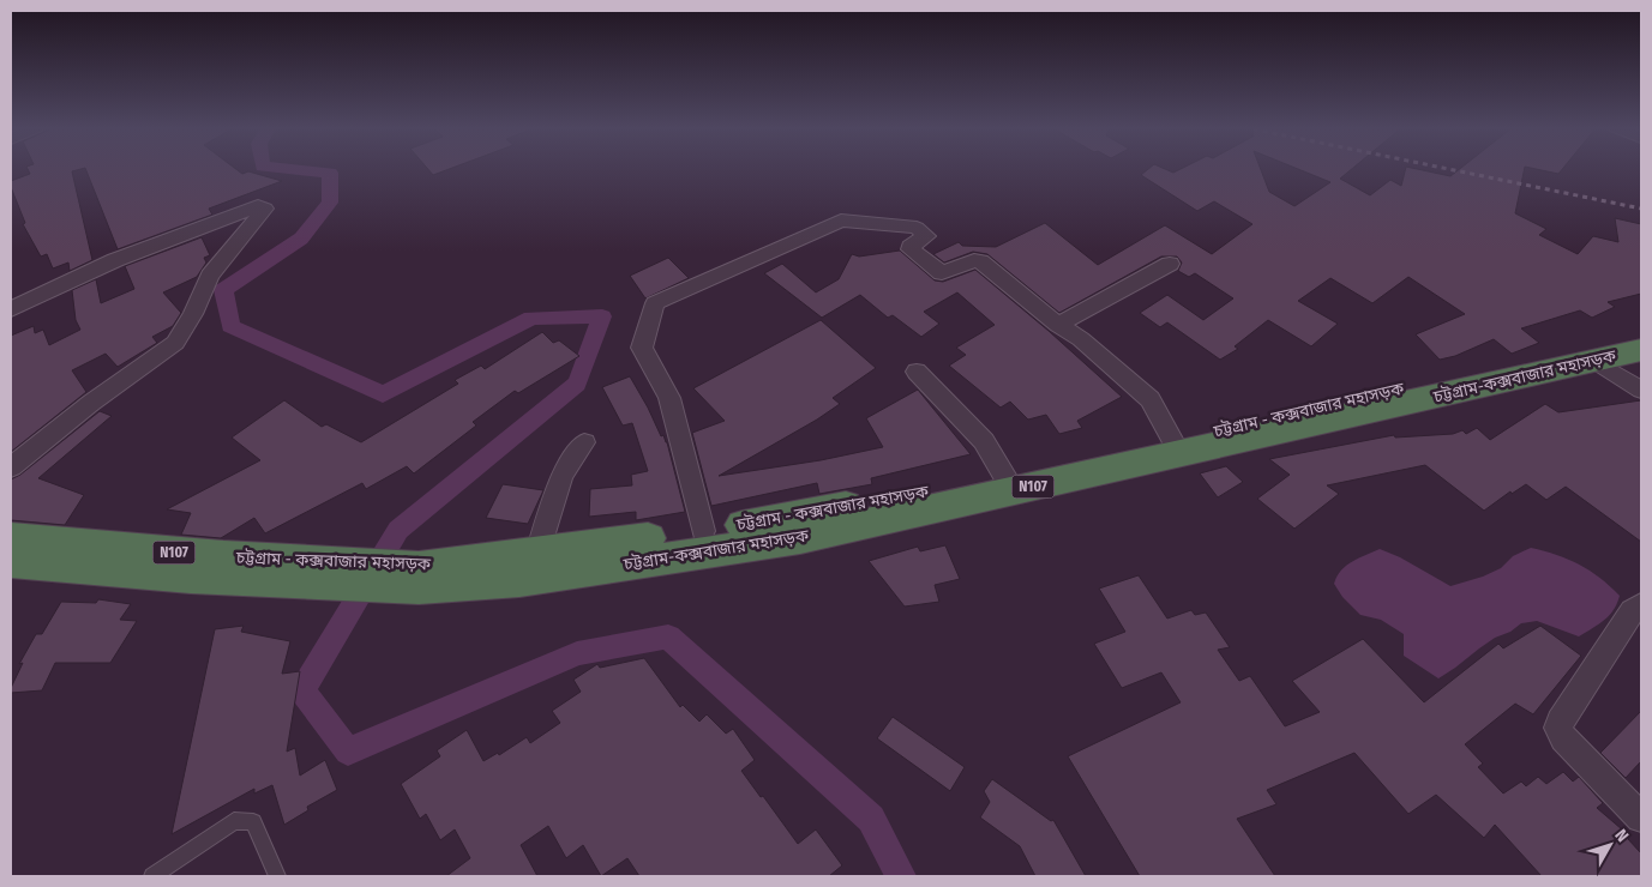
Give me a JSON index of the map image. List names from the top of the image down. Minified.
{"streets":{"highway":["চট্টগ্রাম-কক্সবাজার মহাসড়ক","চট্টগ্রাম - কক্সবাজার মহাসড়ক","N107"]},"crossings":[["চট্টগ্রাম-কক্সবাজার মহাসড়ক","চট্টগ্রাম - কক্সবাজার মহাসড়ক"],["চট্টগ্রাম-কক্সবাজার মহাসড়ক","N107"],["চট্টগ্রাম - কক্সবাজার মহাসড়ক","N107"]],"north":"top right"}
